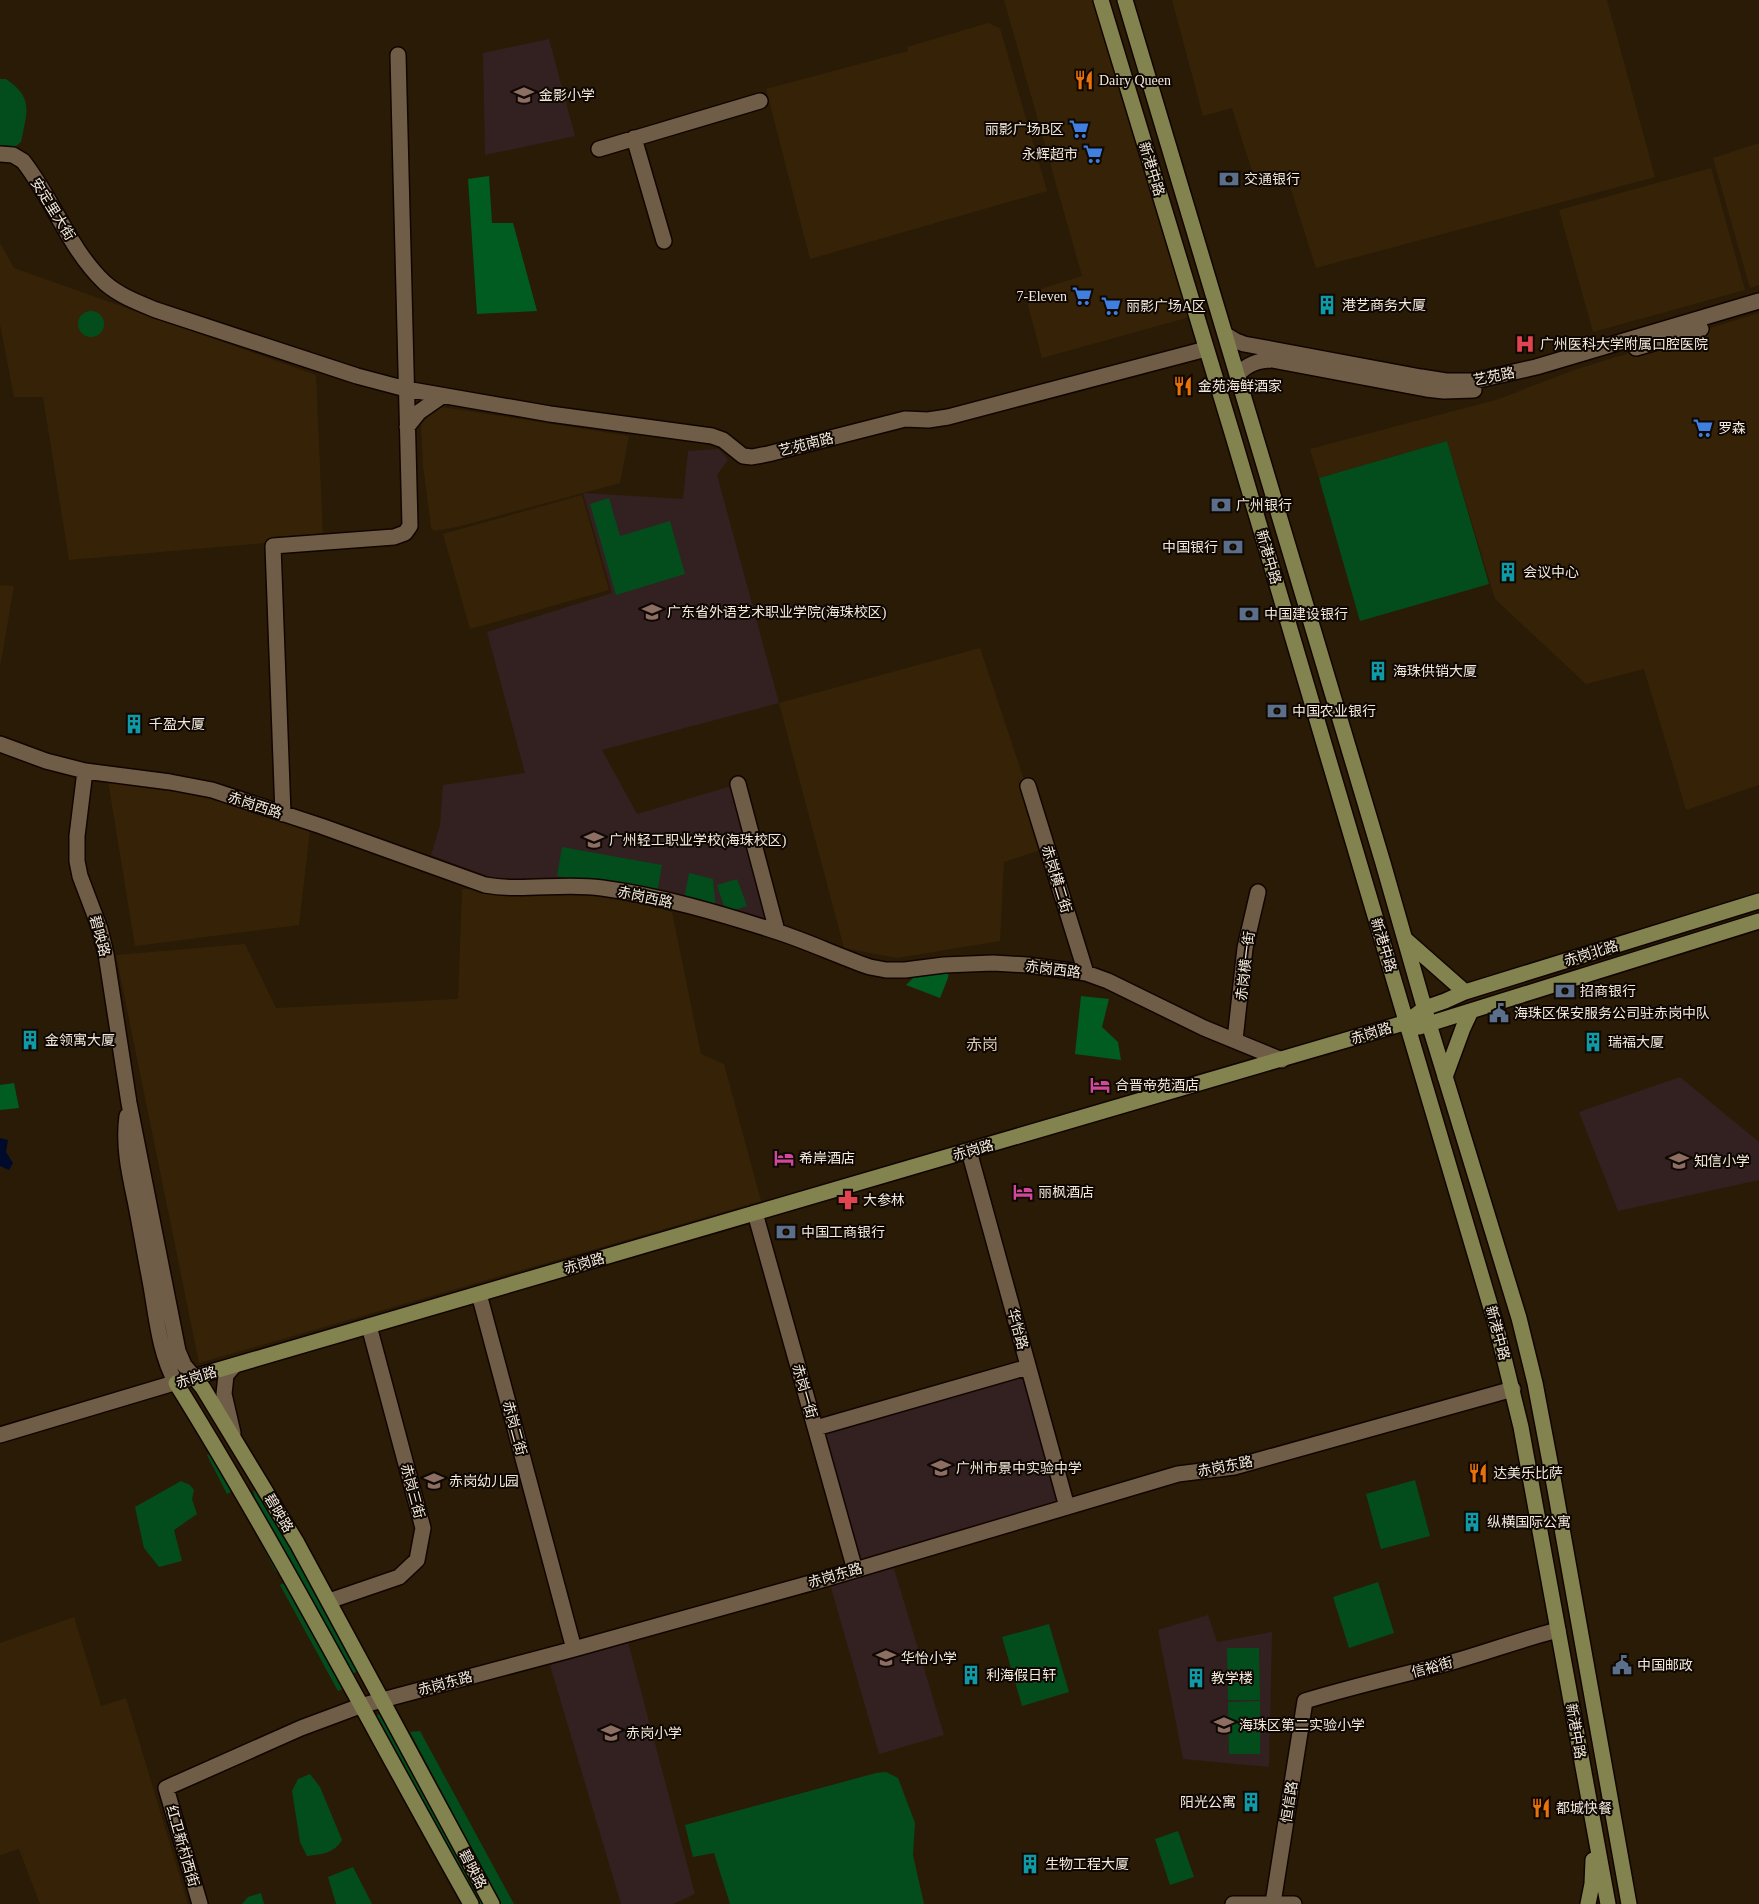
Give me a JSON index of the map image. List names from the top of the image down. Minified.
{"streets":{"main road":["新港中路","碧映路","赤岗北路","赤岗路"],"street":["安定里大街","艺苑路","艺苑南路","赤岗西路","赤岗横二街","赤岗横一街","华怡路","赤岗一街","赤岗二街","赤岗东路","赤岗三街","信裕街","恒信路","红卫新村西街"]},"crossings":[["新港中路","艺苑路"],["新港中路","艺苑南路"],["新港中路","赤岗北路"],["新港中路","赤岗路"],["新港中路","赤岗东路"],["新港中路","信裕街"],["安定里大街","艺苑南路"],["赤岗西路","赤岗横二街"],["赤岗西路","碧映路"],["赤岗西路","赤岗横一街"],["赤岗西路","赤岗路"],["碧映路","赤岗路"],["碧映路","赤岗东路"],["碧映路","赤岗三街"],["赤岗北路","赤岗路"],["赤岗路","华怡路"],["赤岗路","赤岗一街"],["赤岗路","赤岗二街"],["赤岗路","赤岗三街"],["华怡路","赤岗东路"],["赤岗一街","赤岗东路"],["赤岗二街","赤岗东路"],["赤岗东路","红卫新村西街"],["信裕街","恒信路"]],"districts":["赤岗"],"places":{"restaurant":["Dairy Queen","金苑海鲜酒家","达美乐比萨","都城快餐"],"school or university":["金影小学","广东省外语艺术职业学院(海珠校区)","广州轻工职业学校(海珠校区)","知信小学","广州市景中实验中学","赤岗幼儿园","华怡小学","海珠区第二实验小学","赤岗小学"],"supermarket":["丽影广场B区","永辉超市","7-Eleven","丽影广场A区","罗森"],"bank":["交通银行","广州银行","中国银行","中国建设银行","中国农业银行","招商银行","中国工商银行"],"building":["港艺商务大厦","会议中心","海珠供销大厦","千盈大厦","金领寓大厦","瑞福大厦","纵横国际公寓","利海假日轩","教学楼","阳光公寓","生物工程大厦"],"hospital":["广州医科大学附属口腔医院"],"public building":["海珠区保安服务公司驻赤岗中队","中国邮政"],"hotel":["合晋帝苑酒店","希岸酒店","丽枫酒店"],"pharmacy":["大参林"]}}
